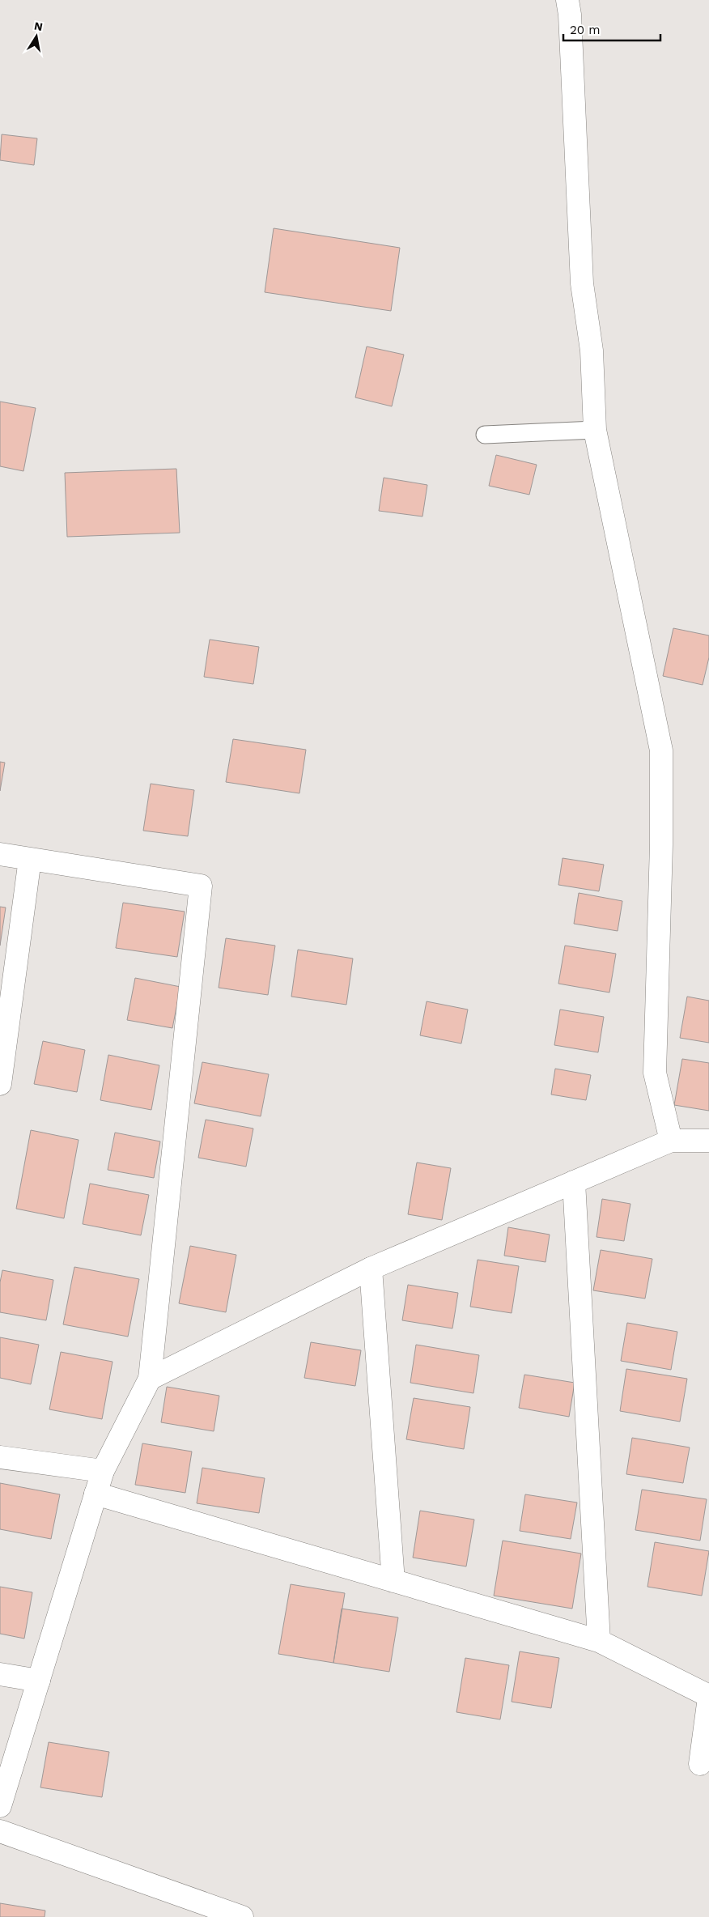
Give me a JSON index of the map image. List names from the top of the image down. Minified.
{"scale_bar":"20 m","north":"top"}
